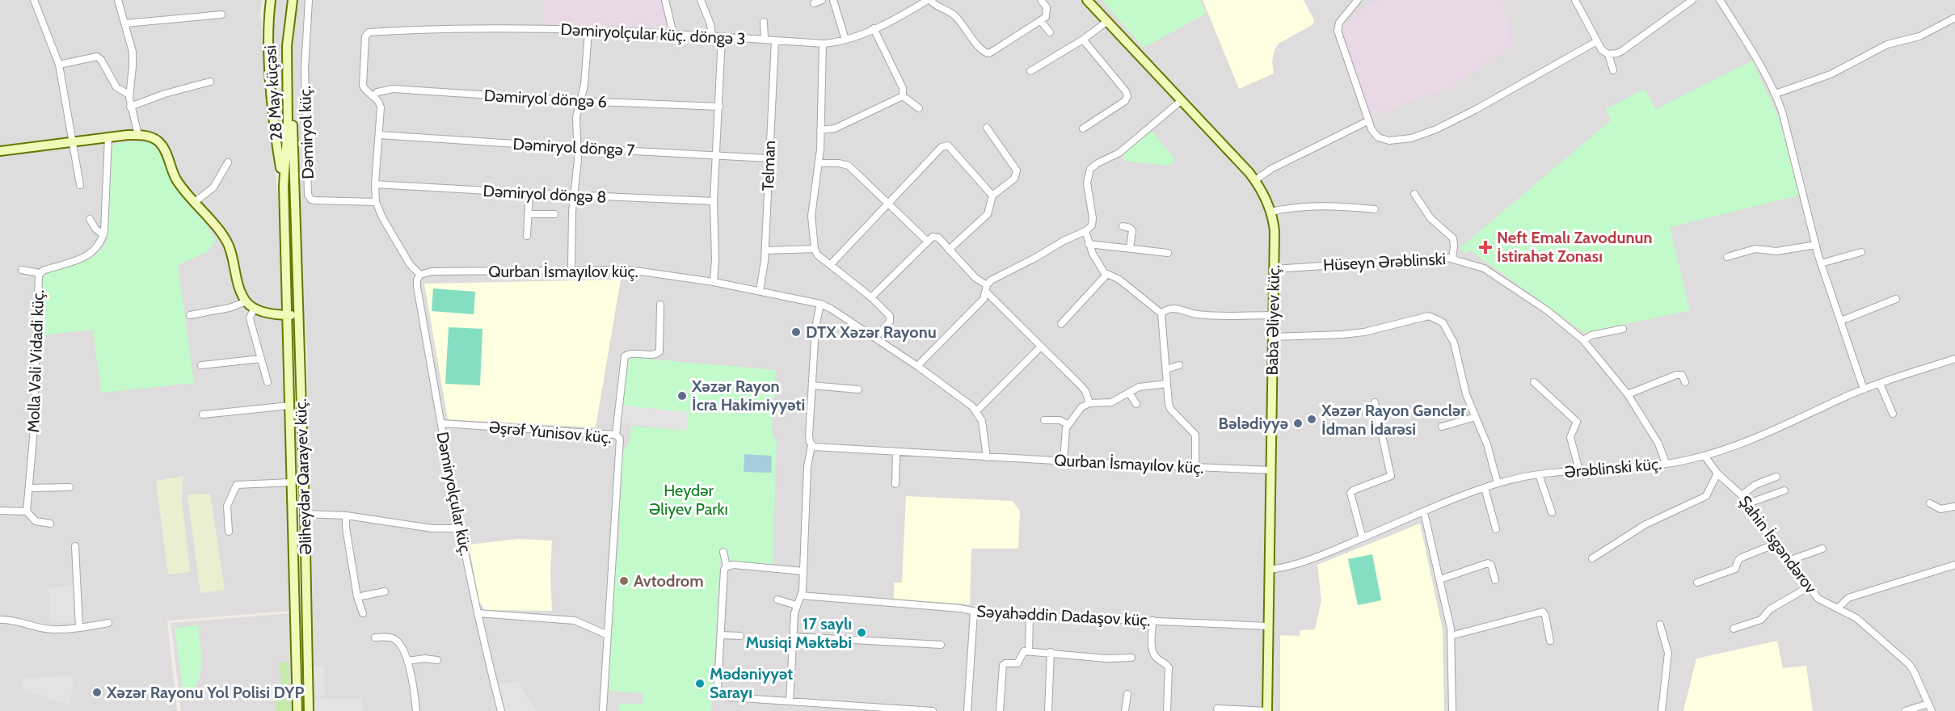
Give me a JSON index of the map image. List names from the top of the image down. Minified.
{"streets":{"main road":["28 May küçəsi","Dəmiryol küç.","Baba Əliyev küç.","Əliheydər Qarayev küç."],"street":["Dəmiryolçular küç. döngə 3","Dəmiryol döngə 6","Dəmiryol döngə 7","Telman","Dəmiryol döngə 8","Hüseyn Ərəblinski","Qurban İsmayılov küç.","Molla Vəli Vidadi küç.","Əşrəf Yunisov küç.","Ərəblinski küç.","Dəmiryolçular küç.","Şahin İsgəndərov","Səyahəddin Dadaşov küç."]},"crossings":[["Dəmiryolçular küç. döngə 3","Dəmiryol döngə 6"],["Dəmiryolçular küç. döngə 3","Telman"],["28 May küçəsi","Dəmiryol küç."],["28 May küçəsi","Əliheydər Qarayev küç."],["Dəmiryol küç.","Əliheydər Qarayev küç."],["Dəmiryol döngə 7","Telman"],["Telman","Qurban İsmayılov küç."],["Hüseyn Ərəblinski","Baba Əliyev küç."],["Hüseyn Ərəblinski","Ərəblinski küç."],["Qurban İsmayılov küç.","Baba Əliyev küç."],["Qurban İsmayılov küç.","Dəmiryolçular küç."],["Baba Əliyev küç.","Ərəblinski küç."],["Baba Əliyev küç.","Səyahəddin Dadaşov küç."],["Əşrəf Yunisov küç.","Dəmiryolçular küç."],["Ərəblinski küç.","Şahin İsgəndərov"]],"parks":["Heydər Əliyev Parkı"],"places":{"health":["Neft Emalı Zavodunun İstirahət Zonası"],"other":["DTX Xəzər Rayonu","Xəzər Rayon İcra Hakimiyyəti","Xəzər Rayon Gənclər İdman İdarəsi","Bələdiyyə","Avtodrom","17 saylı Musiqi Məktəbi","Mədəniyyət Sarayı","Xəzər Rayonu Yol Polisi DYP"]}}
